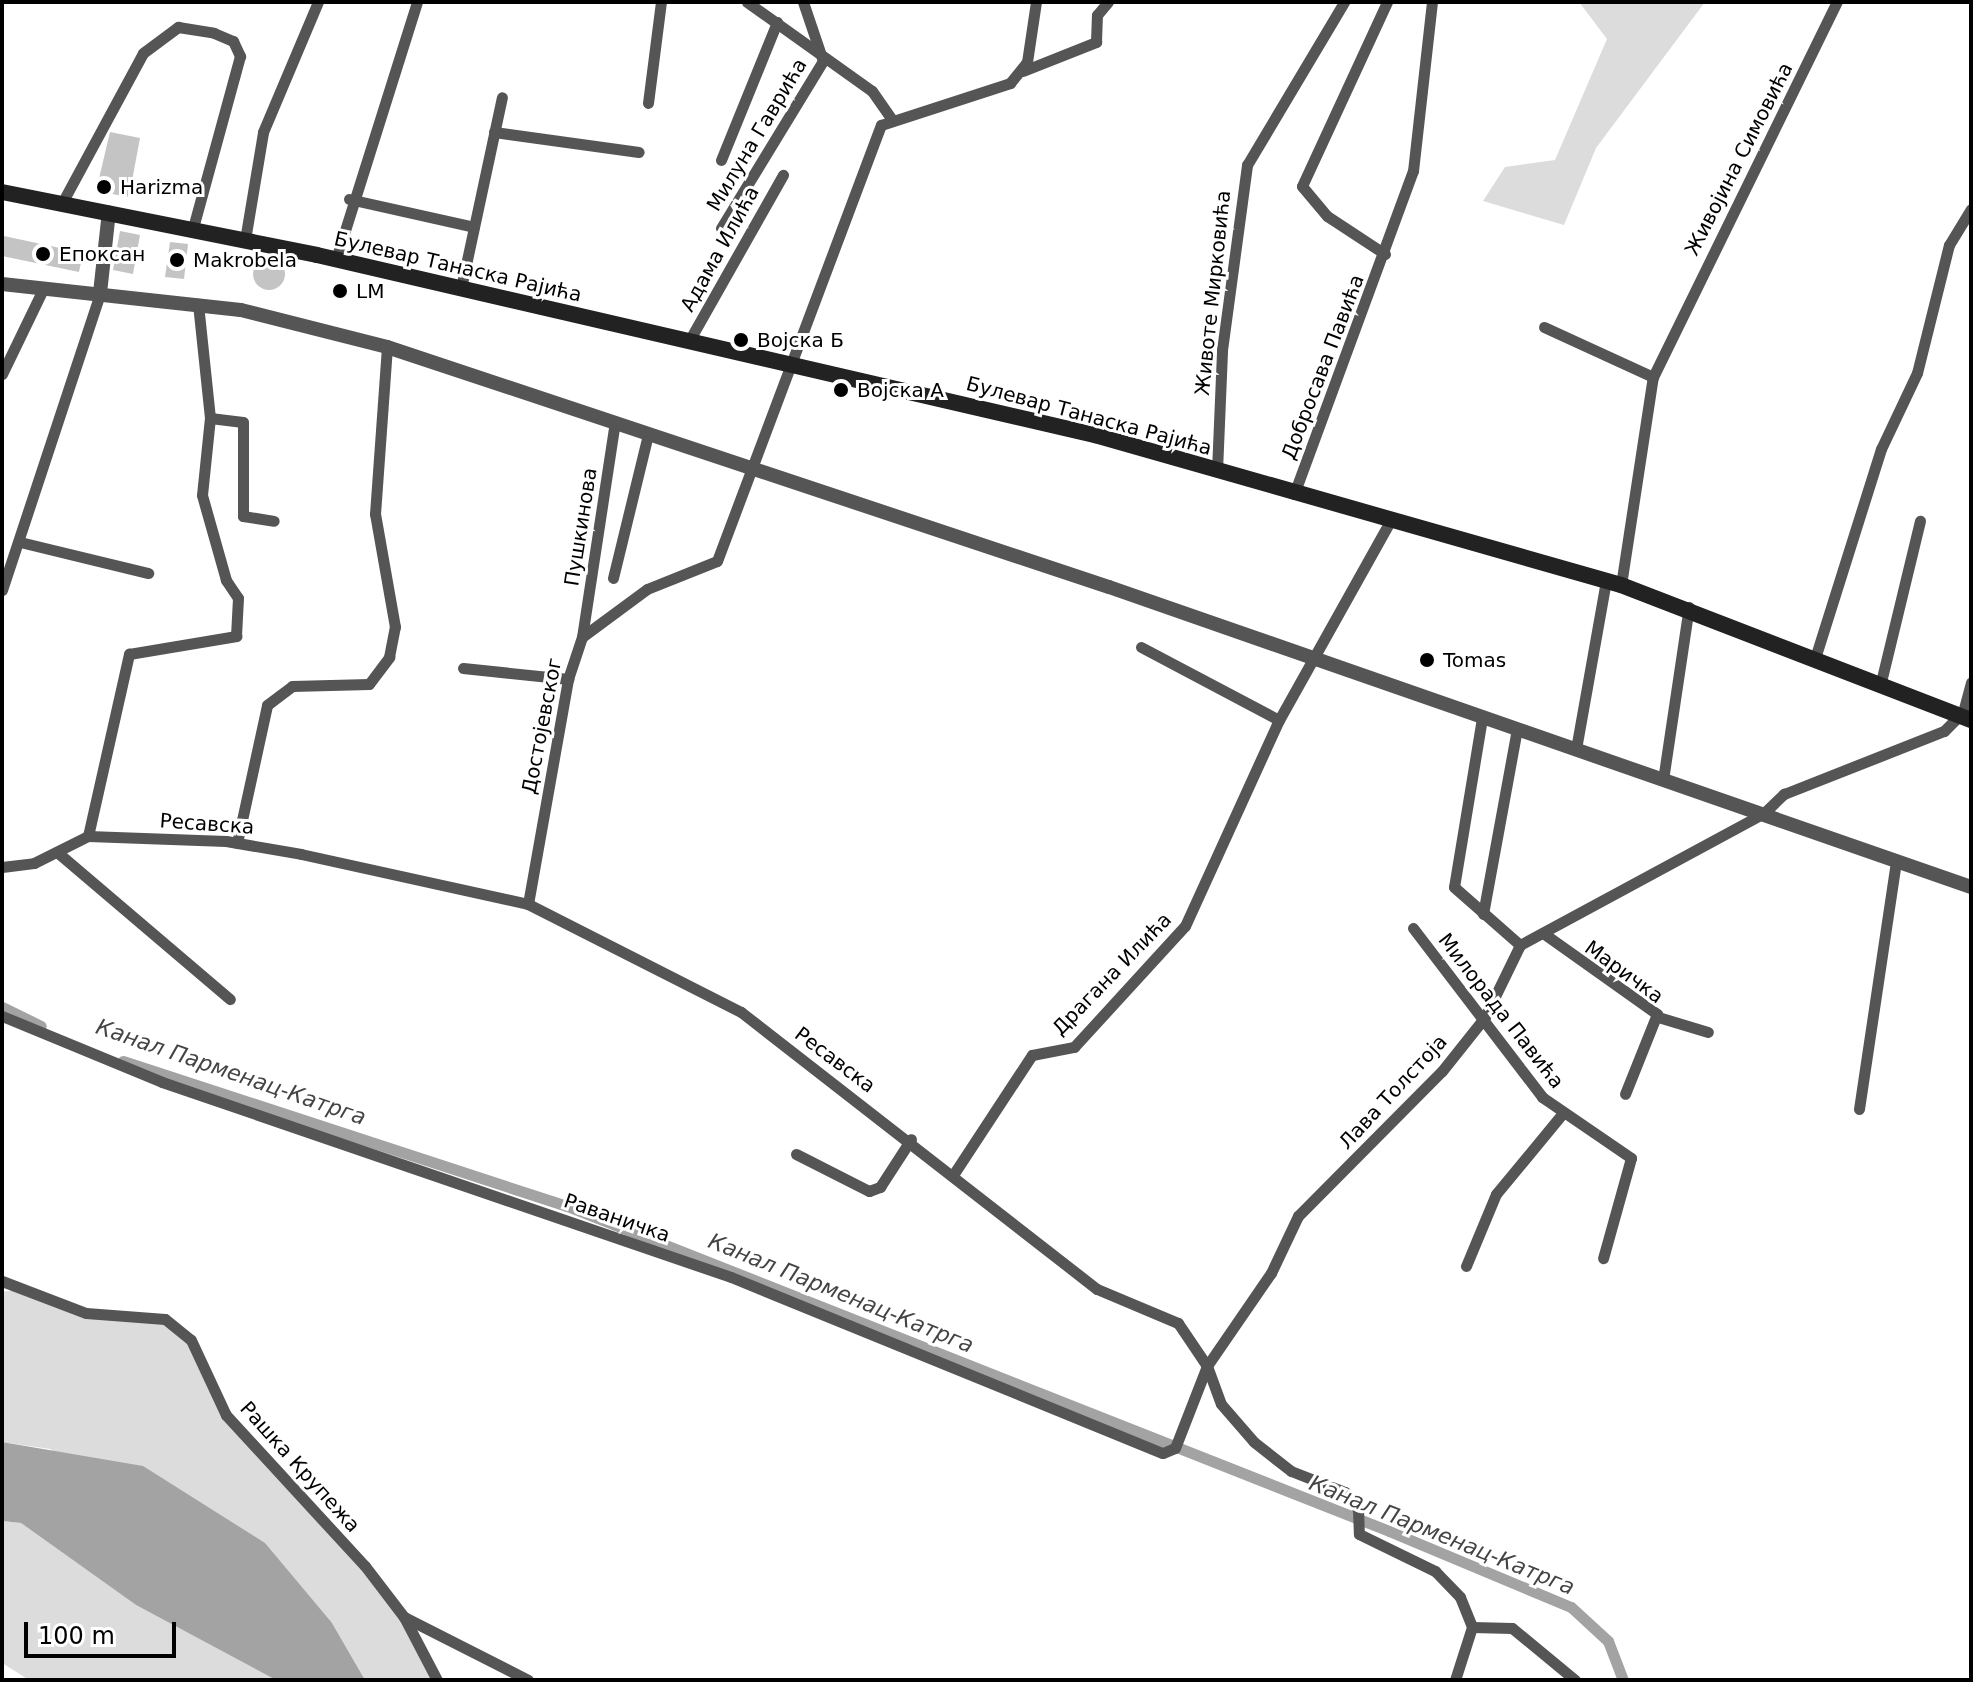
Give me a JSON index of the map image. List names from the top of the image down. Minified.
{"streets":{"main road":["Булевар Танаска Рајића"],"street":["Милуна Гаврића","Живојина Симовића","Адама Илића","Животе Мирковића","Добросава Павића","Пушкинова","Достојевског","Ресавска","Маричка","Драгана Илића","Милорада Павића","Лава Толстоја","Раваничка","Рашка Крупежа"]},"crossings":[["Милуна Гаврића","Достојевског"],["Живојина Симовића","Булевар Танаска Рајића"],["Адама Илића","Булевар Танаска Рајића"],["Булевар Танаска Рајића","Животе Мирковића"],["Булевар Танаска Рајића","Добросава Павића"],["Булевар Танаска Рајића","Достојевског"],["Пушкинова","Достојевског"],["Достојевског","Ресавска"],["Ресавска","Драгана Илића"],["Ресавска","Лава Толстоја"],["Ресавска","Раваничка"],["Милорада Павића","Лава Толстоја"],["Лава Толстоја","Раваничка"]],"water":["Канал Парменац-Катрга"],"places":["Harizma","Епоксан","Makrobela","LM","Војска Б","Војска А","Tomas"],"scale_bar":"100 m"}
